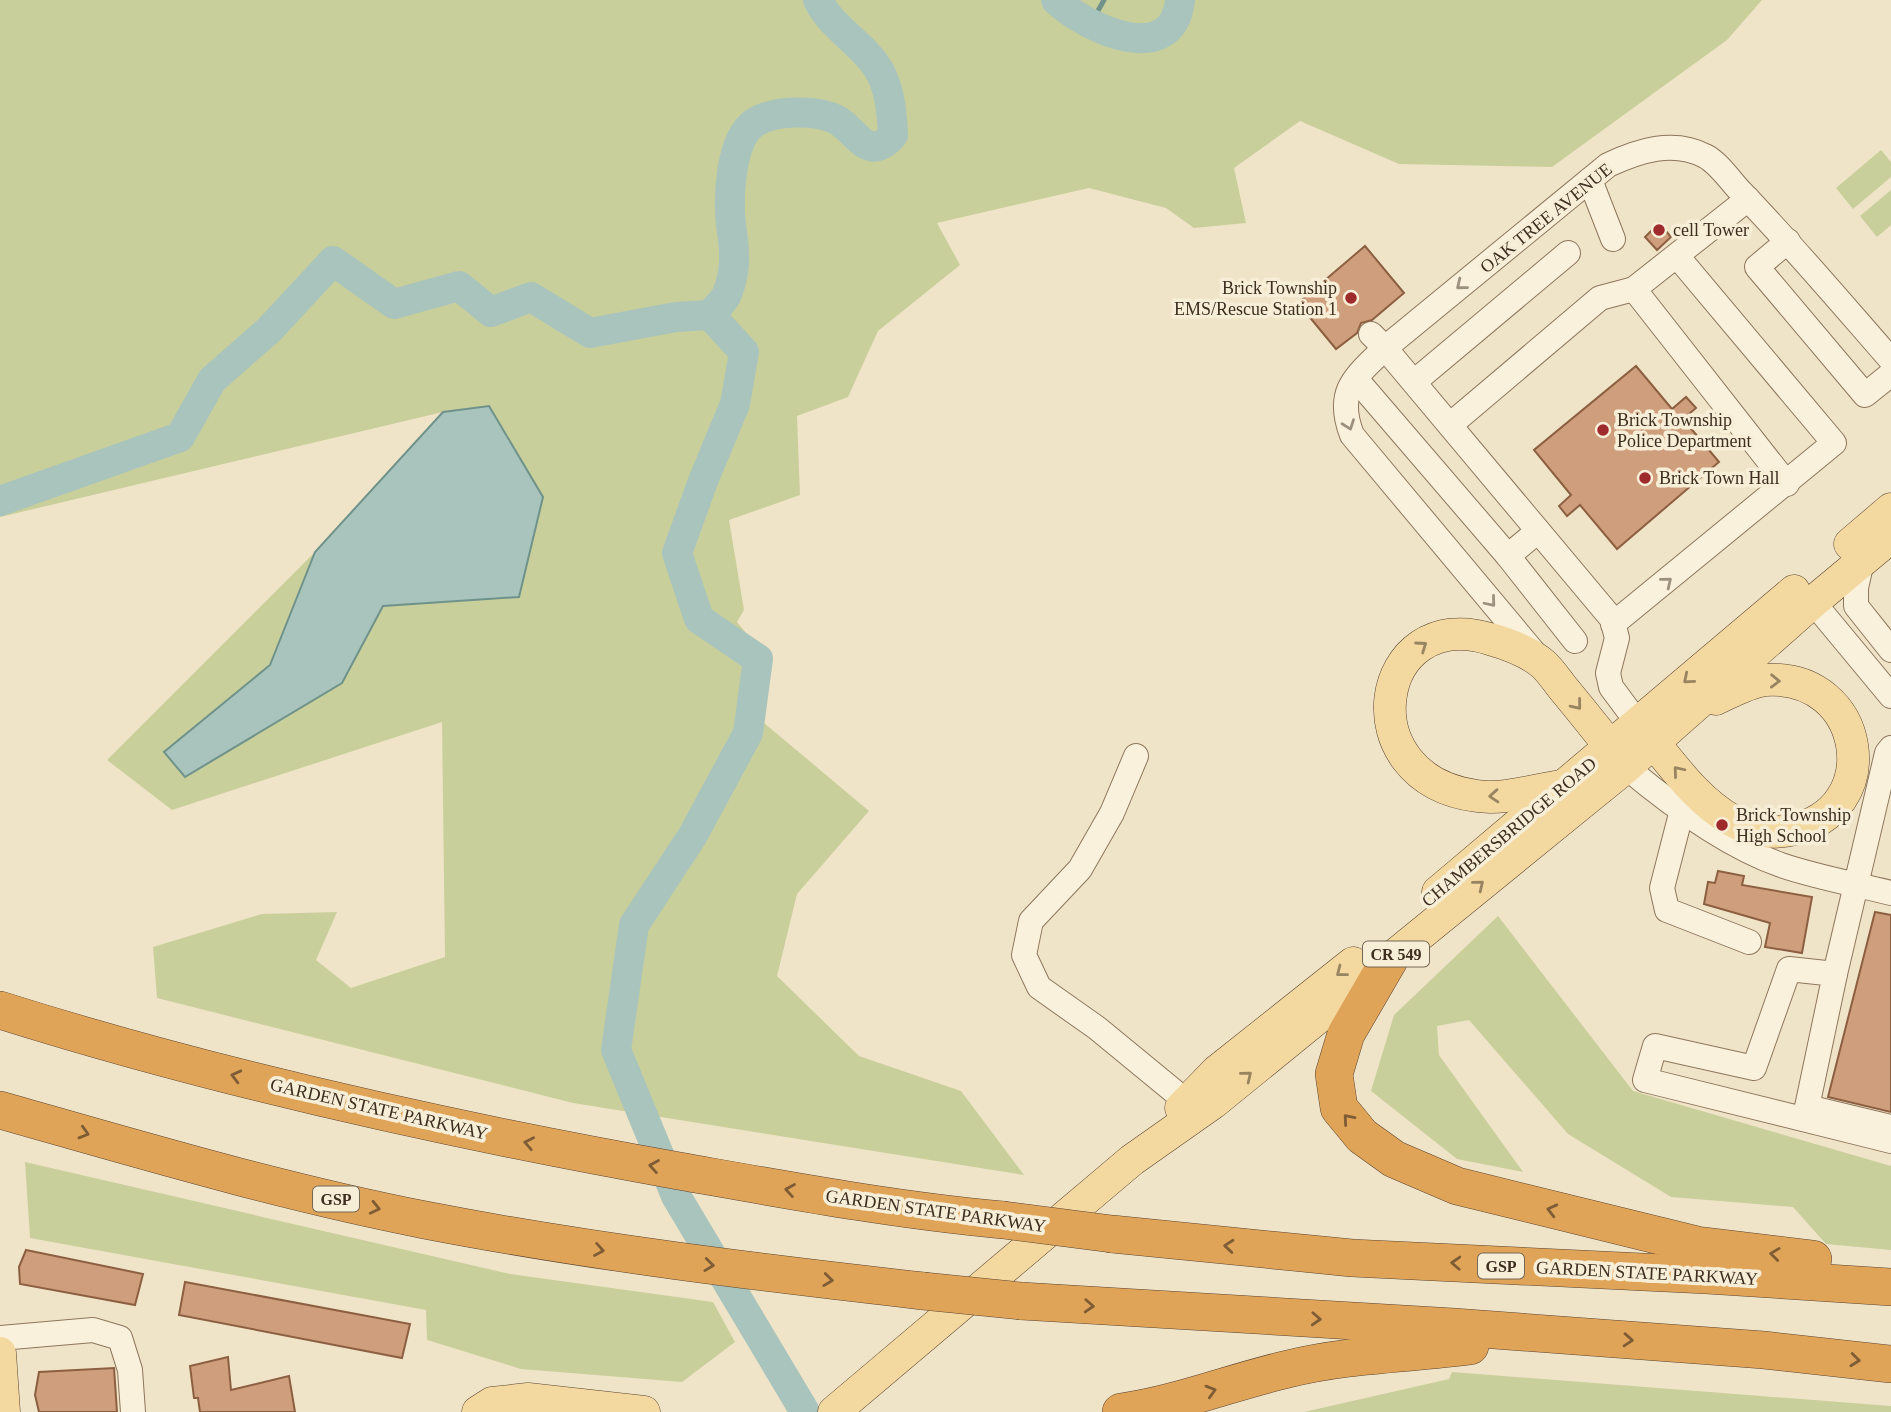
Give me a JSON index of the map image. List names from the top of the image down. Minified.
{"streets":{"highway":["GARDEN STATE PARKWAY","GSP"],"main road":["CHAMBERSBRIDGE ROAD","CR 549"],"lane":["OAK TREE AVENUE"]},"places":["cell Tower","Brick Township EMS/Rescue Station 1","Brick Township Police Department","Brick Town Hall","Brick Township High School"]}
